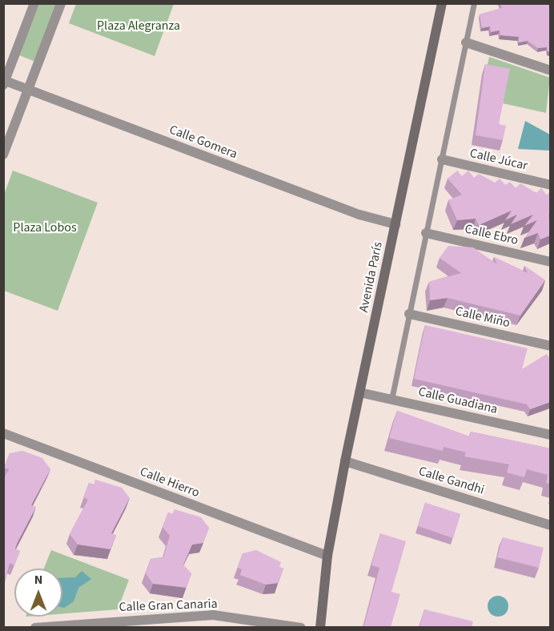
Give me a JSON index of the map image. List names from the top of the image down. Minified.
{"streets":{"main road":["Avenida París"],"street":["Calle Gomera","Calle Júcar","Calle Ebro","Calle Miño","Calle Guadiana","Calle Gandhi","Calle Hierro","Calle Gran Canaria"]},"crossings":[["Calle Gomera","Avenida París"],["Avenida París","Calle Guadiana"],["Avenida París","Calle Gandhi"],["Avenida París","Calle Hierro"]],"parks":["Plaza Alegranza","Plaza Lobos"],"north":"top"}
